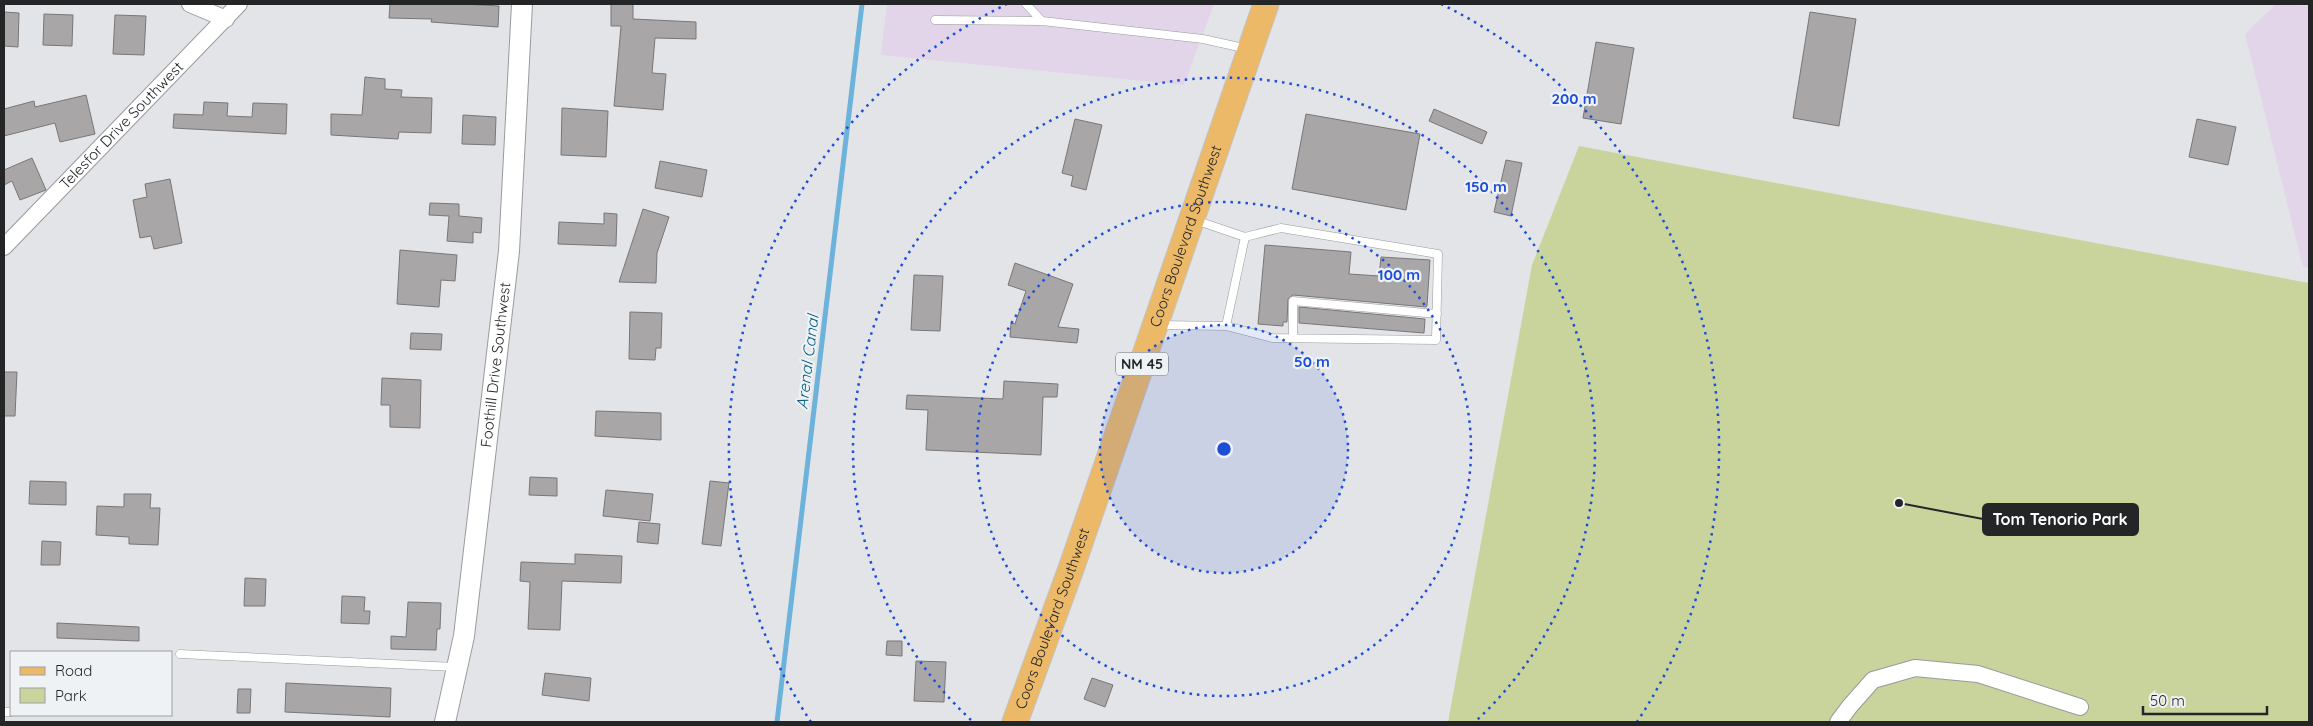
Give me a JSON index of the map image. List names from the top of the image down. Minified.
{"streets":{"main road":["Coors Boulevard Southwest","NM 45"],"street":["Telesfor Drive Southwest","Foothill Drive Southwest"]},"water":["Arenal Canal"],"places":["Tom Tenorio Park"],"legend":["Road","Park"],"scale_bar":"50 m","rings":["200 m","150 m","100 m","50 m"]}
